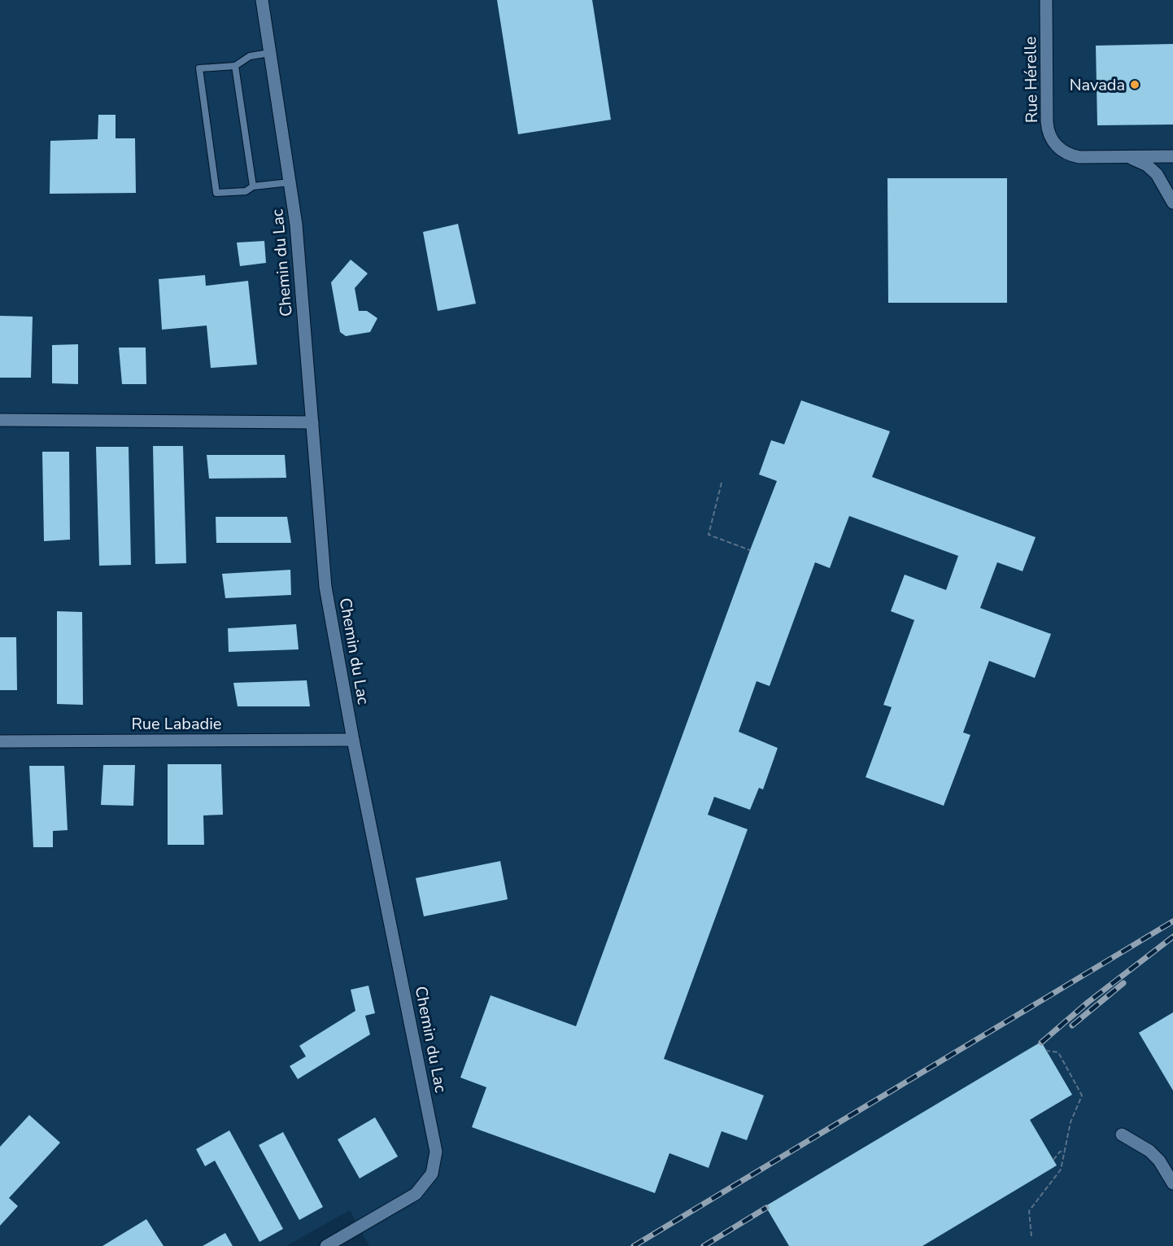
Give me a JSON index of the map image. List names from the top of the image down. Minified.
{"streets":{"street":["Rue Hérelle","Chemin du Lac","Rue Labadie"]},"crossings":[["Chemin du Lac","Rue Labadie"]],"places":["Navada"]}
